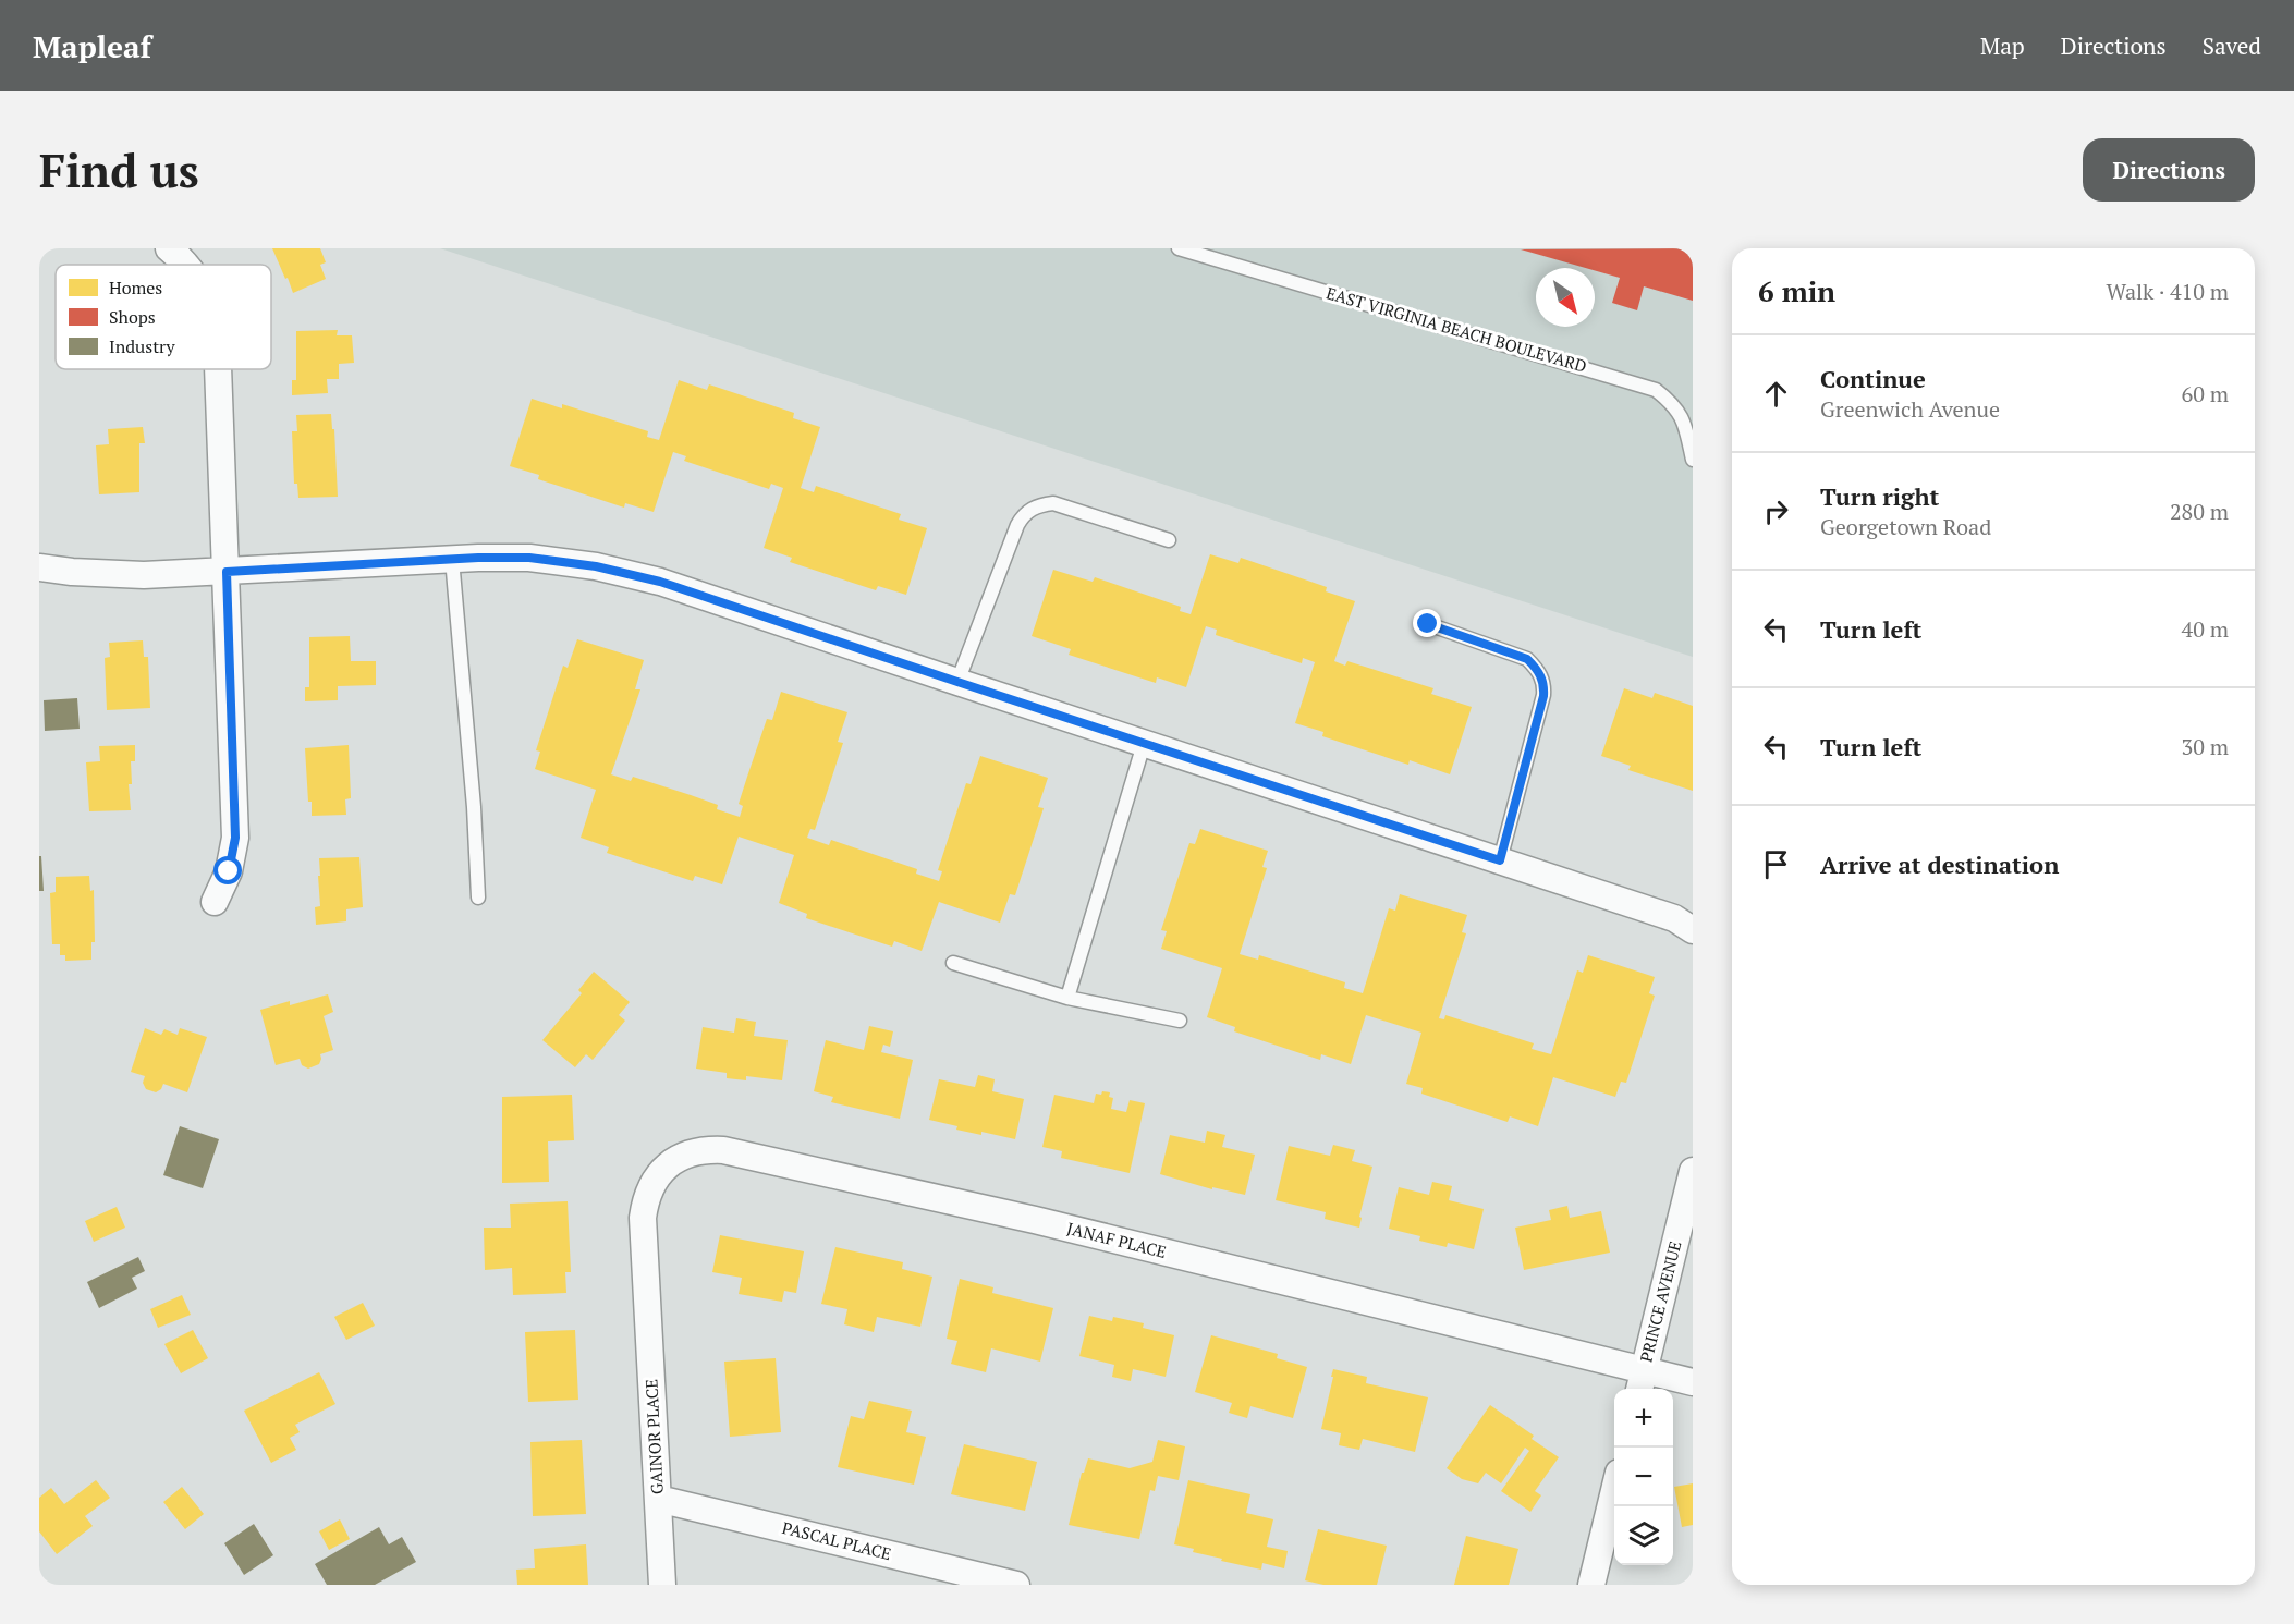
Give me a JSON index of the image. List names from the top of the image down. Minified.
{"streets":{"street":["JANAF PLACE","PRINCE AVENUE","GAINOR PLACE","PASCAL PLACE"],"lane":["EAST VIRGINIA BEACH BOULEVARD"]},"crossings":[["JANAF PLACE","PRINCE AVENUE"],["JANAF PLACE","GAINOR PLACE"],["GAINOR PLACE","PASCAL PLACE"]],"legend":["Homes","Shops","Industry"],"north":"bottom right","page":{"header":"Mapleaf","nav":["Map","Directions","Saved"],"buttons":"Directions","title":"Find us","heading":["6 min","Walk · 410 m"],"list":[["Continue","Greenwich Avenue","60 m"],["Turn right","Georgetown Road","280 m"],["Turn left","40 m"],["Turn left","30 m"],"Arrive at destination"],"map_buttons":["+","−"]}}
